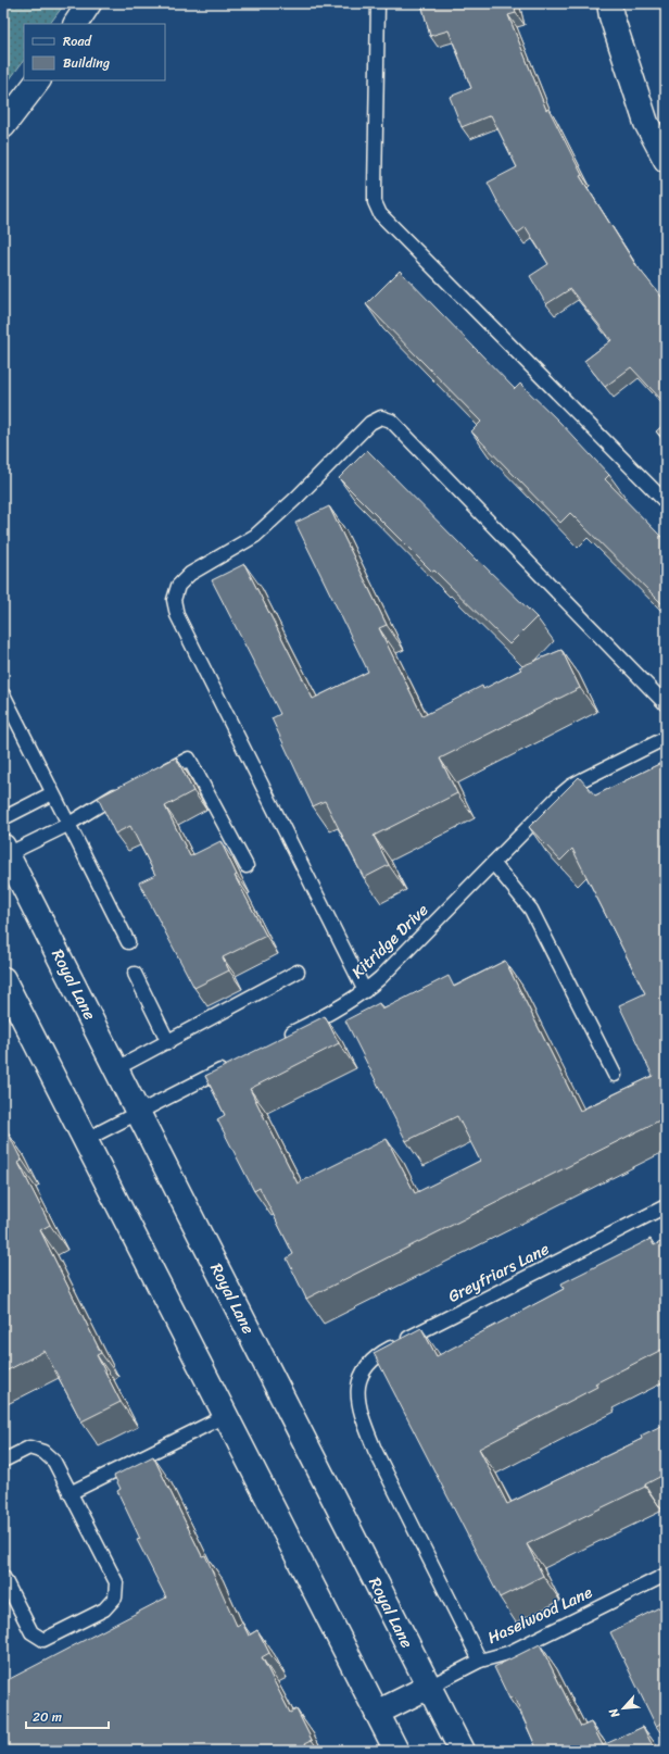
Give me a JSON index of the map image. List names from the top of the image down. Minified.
{"streets":{"main road":["Royal Lane"],"lane":["Kitridge Drive","Greyfriars Lane","Haselwood Lane"]},"crossings":[["Royal Lane","Haselwood Lane"],["Greyfriars Lane","Haselwood Lane"]],"legend":["Road","Building"],"scale_bar":"20 m","north":"bottom left"}
